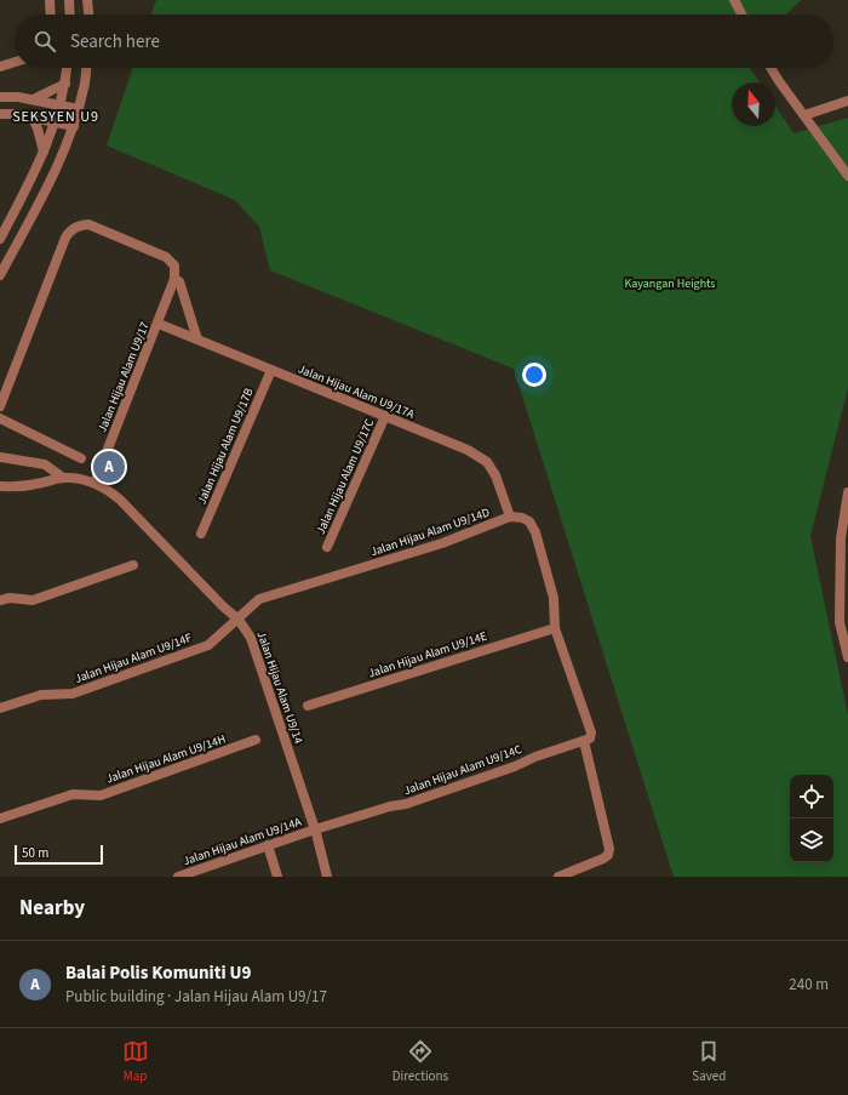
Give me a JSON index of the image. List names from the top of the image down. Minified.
{"streets":{"street":["Jalan Hijau Alam U9/17","Jalan Hijau Alam U9/17A","Jalan Hijau Alam U9/17B","Jalan Hijau Alam U9/17C","Jalan Hijau Alam U9/14D","Jalan Hijau Alam U9/14E","Jalan Hijau Alam U9/14F","Jalan Hijau Alam U9/14","Jalan Hijau Alam U9/14H","Jalan Hijau Alam U9/14C","Jalan Hijau Alam U9/14A"]},"crossings":[["Jalan Hijau Alam U9/17","Jalan Hijau Alam U9/17A"],["Jalan Hijau Alam U9/17","Jalan Hijau Alam U9/14"],["Jalan Hijau Alam U9/17A","Jalan Hijau Alam U9/17B"],["Jalan Hijau Alam U9/17A","Jalan Hijau Alam U9/17C"],["Jalan Hijau Alam U9/17A","Jalan Hijau Alam U9/14D"],["Jalan Hijau Alam U9/14D","Jalan Hijau Alam U9/14F"],["Jalan Hijau Alam U9/14D","Jalan Hijau Alam U9/14"],["Jalan Hijau Alam U9/14F","Jalan Hijau Alam U9/14"],["Jalan Hijau Alam U9/14","Jalan Hijau Alam U9/14C"],["Jalan Hijau Alam U9/14","Jalan Hijau Alam U9/14A"],["Jalan Hijau Alam U9/14C","Jalan Hijau Alam U9/14A"]],"districts":["SEKSYEN U9"],"parks":["Kayangan Heights"],"scale_bar":"50 m","north":"top","page":{"search":"Search here","pins":"A","scale":"50 m","heading":"Nearby","list":[{"mark":"A","name":"Balai Polis Komuniti U9","note":"Public building · Jalan Hijau Alam U9/17","value":"240 m"}],"nav":["Map","Directions","Saved"]}}
